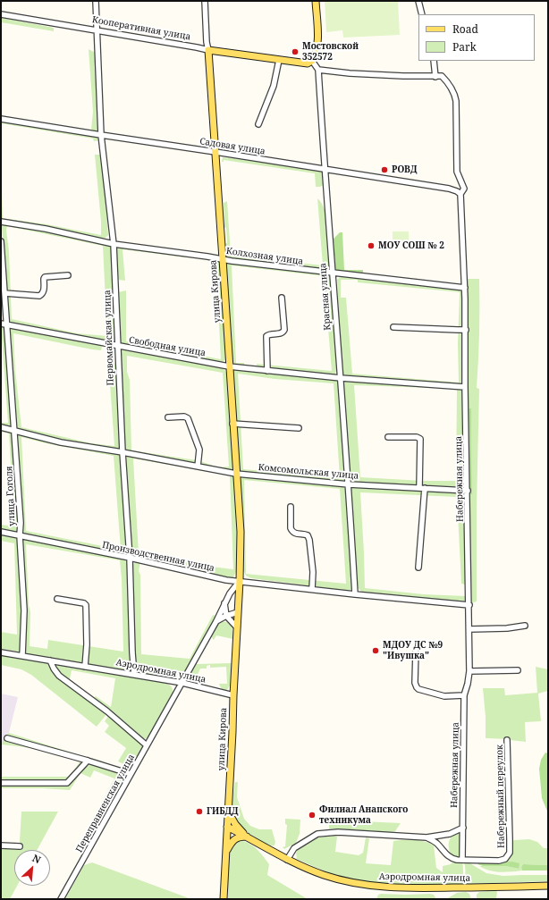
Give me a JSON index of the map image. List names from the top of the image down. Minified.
{"streets":{"main road":["Кооперативная улица","улица Кирова","Аэродромная улица"],"street":["Садовая улица","Колхозная улица","Красная улица","Первомайская улица","Свободная улица","Комсомольская улица","Набережная улица","улица Гоголя","Производственная улица","Набережный переулок","Переправненская улица"]},"crossings":[["Кооперативная улица","улица Кирова"],["Кооперативная улица","Первомайская улица"],["Садовая улица","улица Кирова"],["Садовая улица","Красная улица"],["Садовая улица","Первомайская улица"],["Садовая улица","Набережная улица"],["Колхозная улица","улица Кирова"],["Колхозная улица","Красная улица"],["Колхозная улица","Первомайская улица"],["Колхозная улица","Набережная улица"],["улица Кирова","Свободная улица"],["улица Кирова","Комсомольская улица"],["улица Кирова","Производственная улица"],["улица Кирова","Аэродромная улица"],["Красная улица","Свободная улица"],["Красная улица","Комсомольская улица"],["Красная улица","Производственная улица"],["Первомайская улица","Свободная улица"],["Первомайская улица","Комсомольская улица"],["Первомайская улица","Производственная улица"],["Первомайская улица","Аэродромная улица"],["Свободная улица","Набережная улица"],["Свободная улица","улица Гоголя"],["Комсомольская улица","Набережная улица"],["Комсомольская улица","улица Гоголя"],["Набережная улица","Производственная улица"],["Набережная улица","Набережный переулок"],["улица Гоголя","Производственная улица"],["улица Гоголя","Аэродромная улица"],["Аэродромная улица","Переправненская улица"]],"places":["Мостовской 352572","РОВД","МОУ СОШ № 2","МДОУ ДС №9 \"Ивушка\"","ГИБДД","Филиал Анапского техникума"],"legend":["Road","Park"],"north":"top right"}
